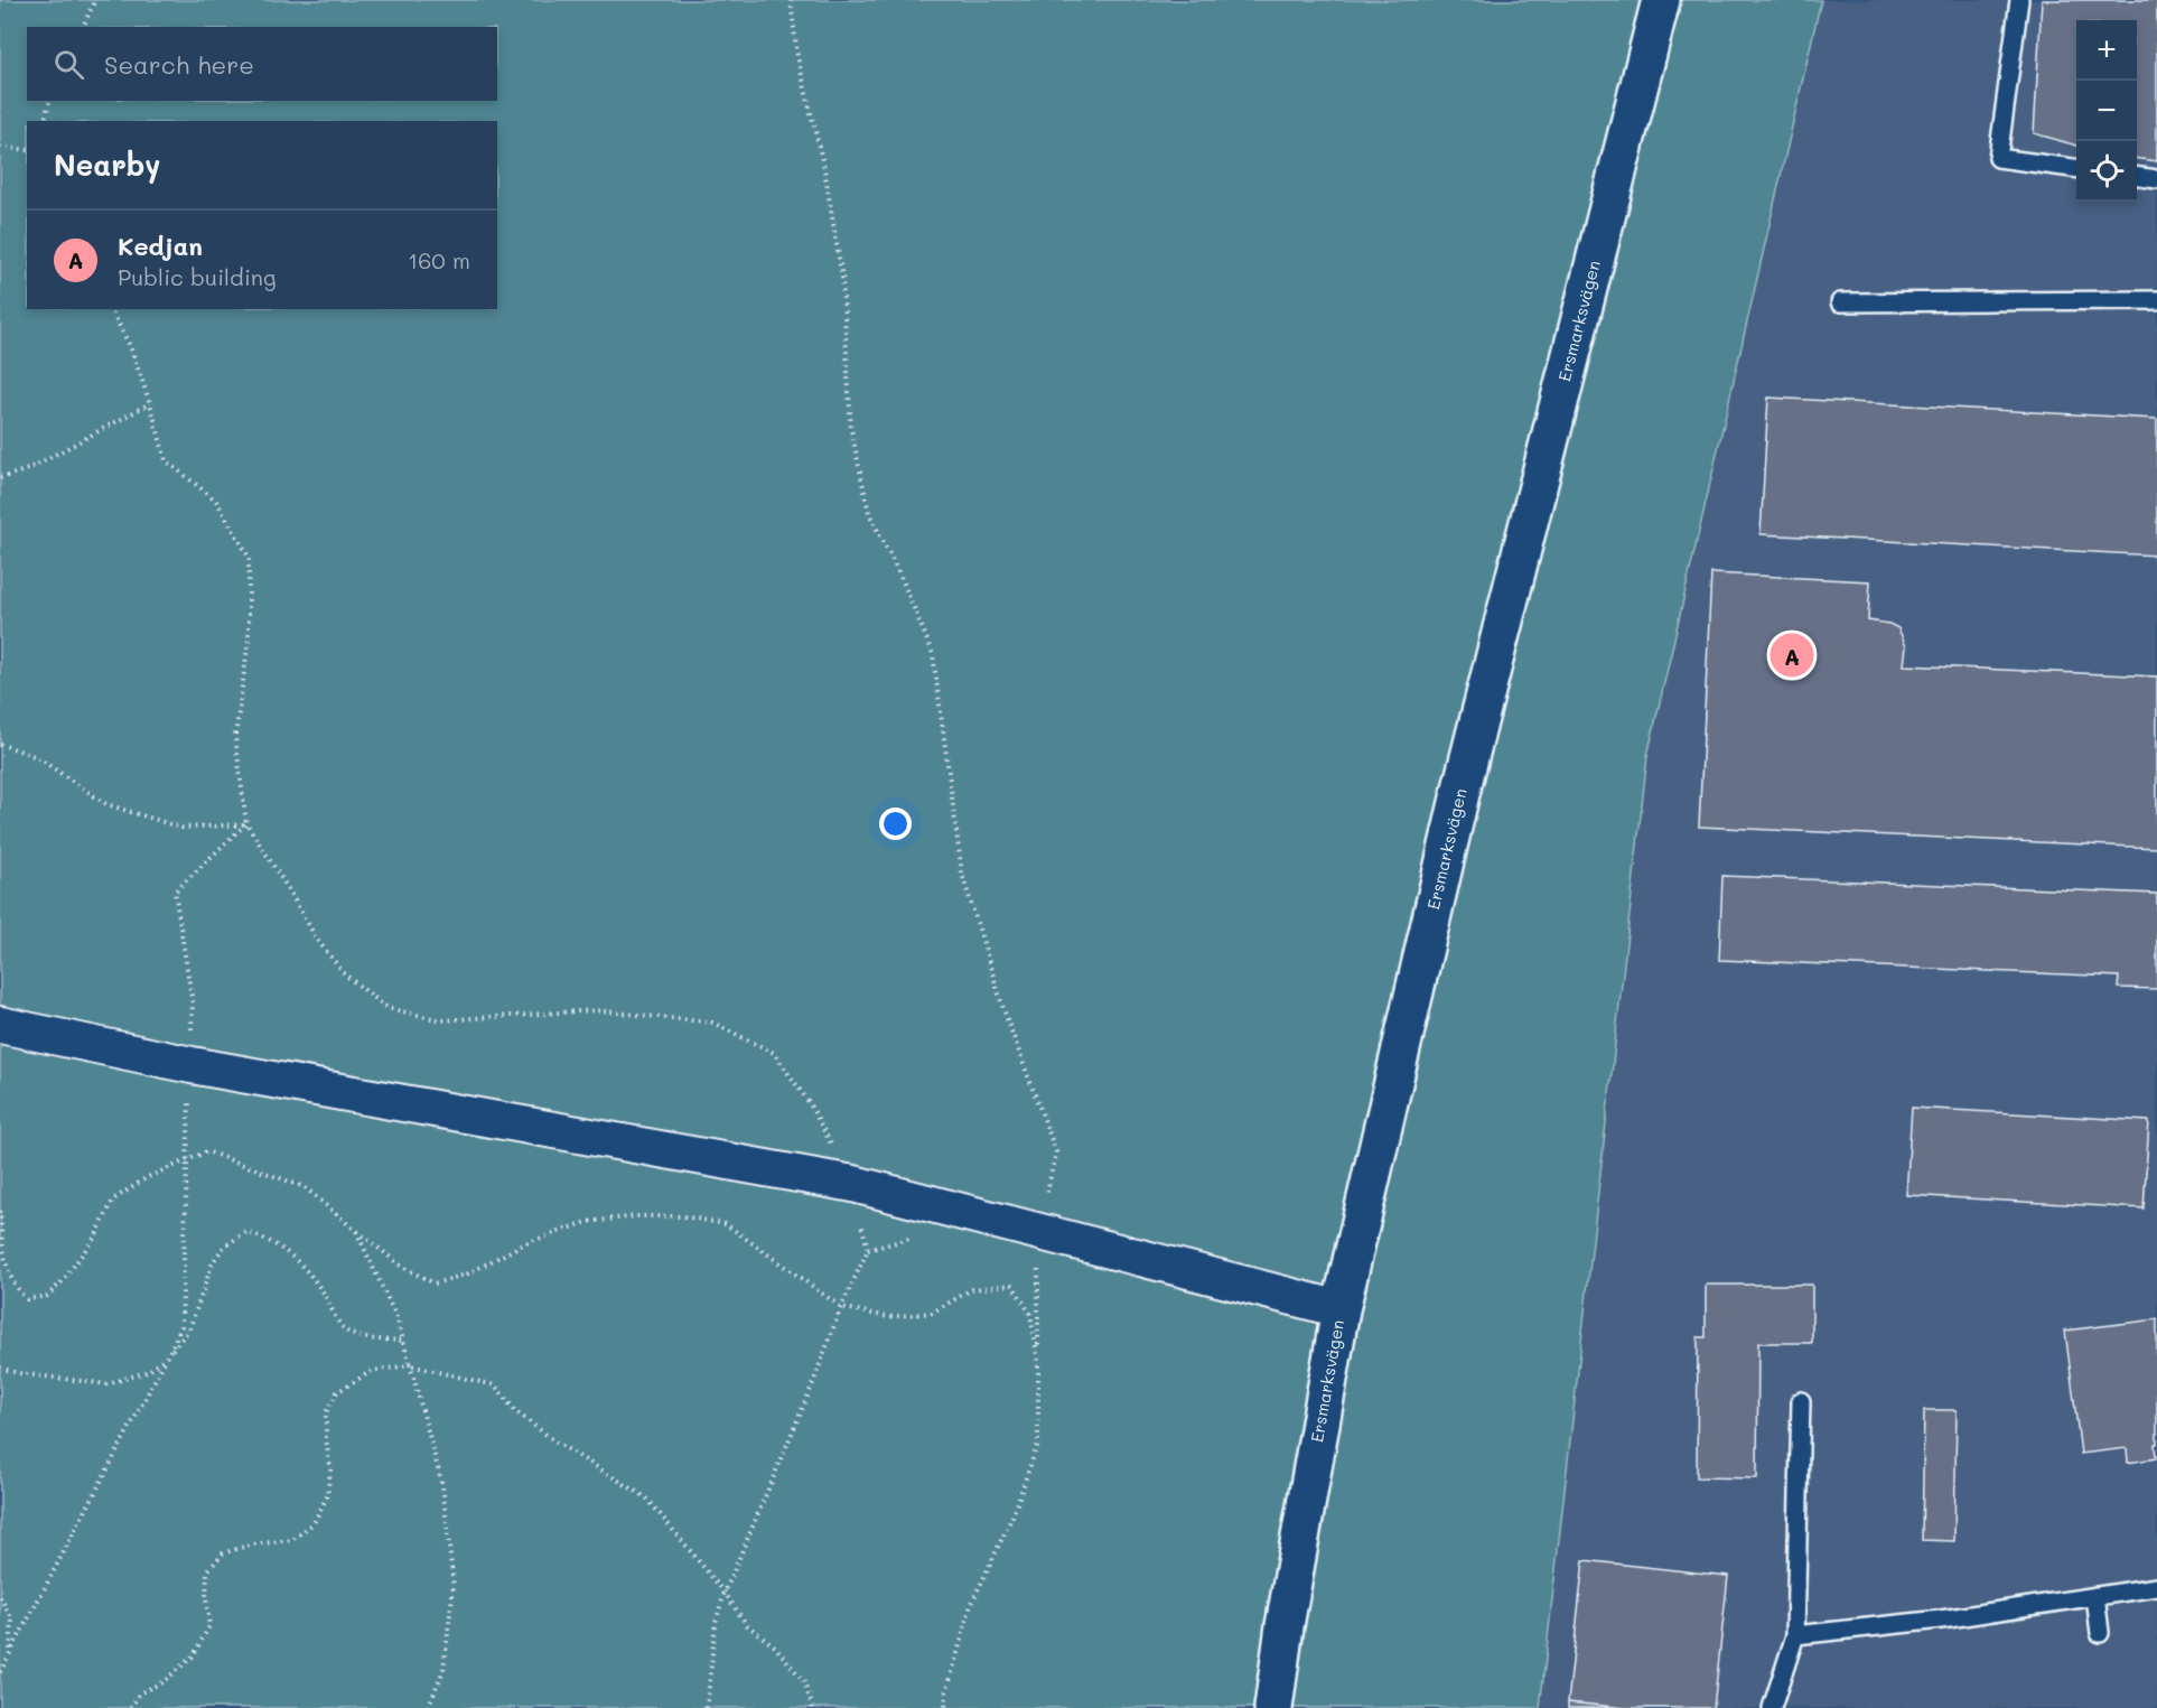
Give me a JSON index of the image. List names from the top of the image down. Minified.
{"streets":{"main road":["Ersmarksvägen"]},"page":{"map_buttons":["+","−"],"search":"Search here","heading":"Nearby","list":[{"mark":"A","name":"Kedjan","note":"Public building","value":"160 m"}],"pins":"A"}}
